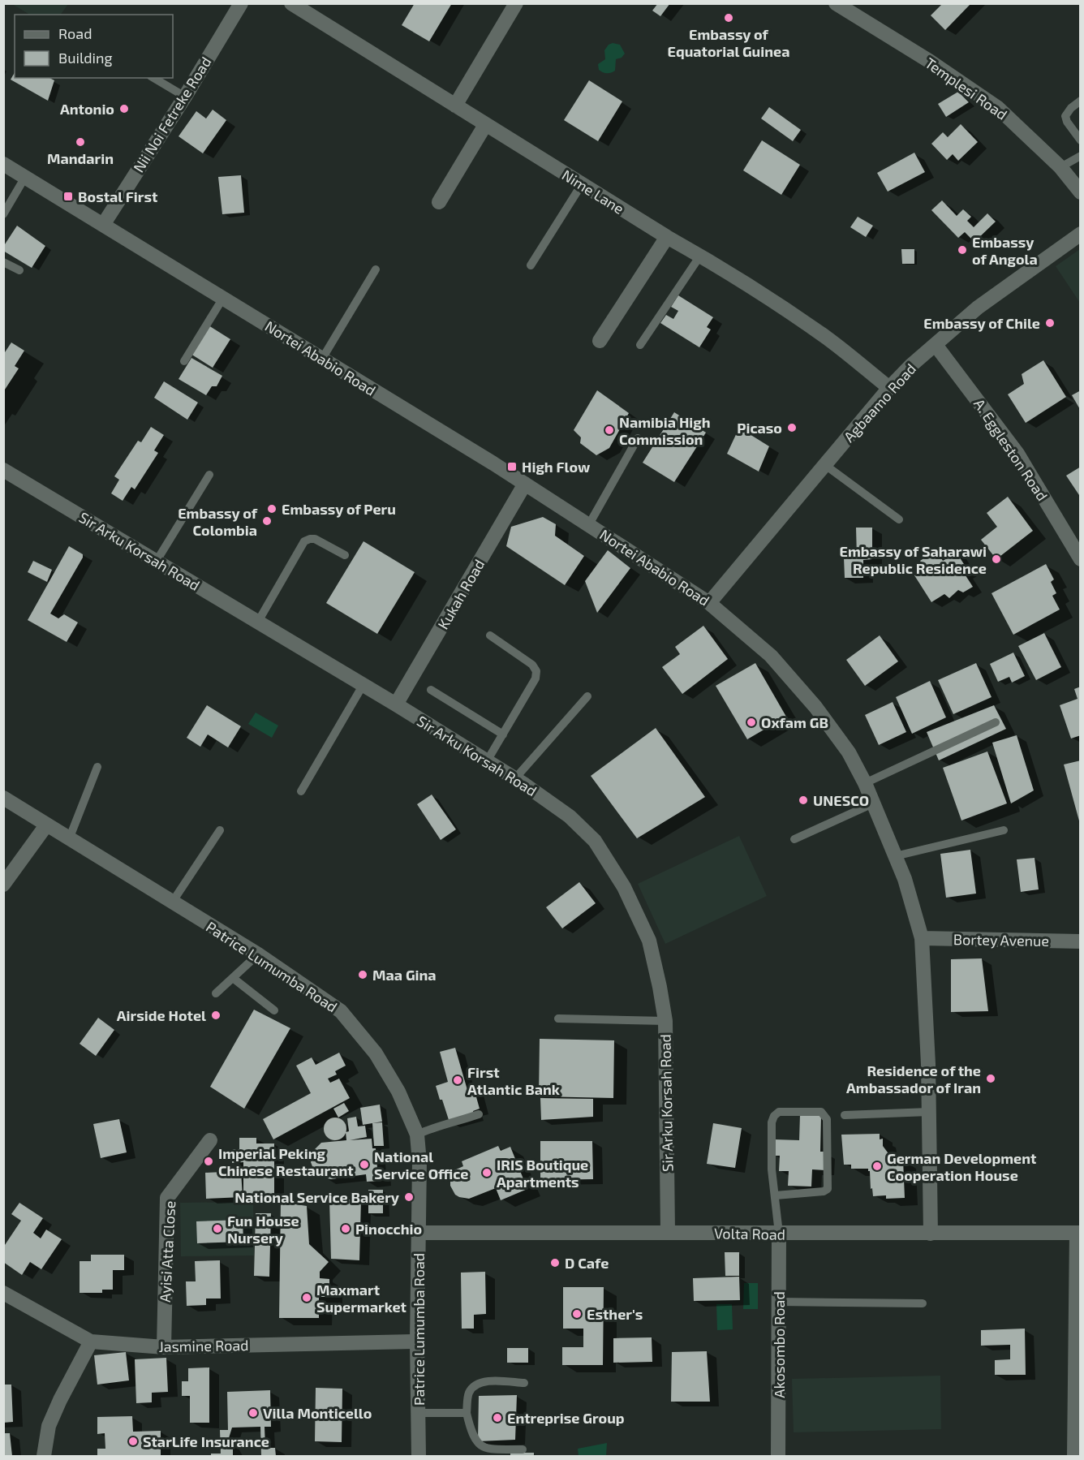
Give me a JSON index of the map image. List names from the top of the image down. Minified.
{"streets":{"street":["Templesi Road","Nii Noi Fetreke Road","Nime Lane","Nortei Ababio Road","Agbaamo Road","A. Eggleston Road","Sir Arku Korsah Road","Kukah Road","Bortey Avenue","Patrice Lumumba Road","Volta Road","Ayisi Atta Close","Akosombo Road","Jasmine Road"]},"crossings":[["Nii Noi Fetreke Road","Nortei Ababio Road"],["Nime Lane","Agbaamo Road"],["Nortei Ababio Road","Agbaamo Road"],["Nortei Ababio Road","Kukah Road"],["Nortei Ababio Road","Bortey Avenue"],["Nortei Ababio Road","Volta Road"],["Agbaamo Road","A. Eggleston Road"],["Sir Arku Korsah Road","Kukah Road"],["Sir Arku Korsah Road","Volta Road"],["Patrice Lumumba Road","Volta Road"],["Patrice Lumumba Road","Jasmine Road"],["Volta Road","Akosombo Road"],["Ayisi Atta Close","Jasmine Road"]],"places":{"other":["Embassy of Equatorial Guinea","Antonio","Mandarin","Embassy of Angola","Embassy of Chile","Picaso","Namibia High Commission","Embassy of Peru","Embassy of Colombia","Embassy of Saharawi Republic Residence","Oxfam GB","UNESCO","Maa Gina","Airside Hotel","Residence of the Ambassador of Iran","First Atlantic Bank","Imperial Peking Chinese Restaurant","National Service Office","German Development Cooperation House","IRIS Boutique Apartments","National Service Bakery","Fun House Nursery","Pinocchio","D Cafe","Maxmart Supermarket","Esther's","Villa Monticello","Entreprise Group","StarLife Insurance"],"transit":["Bostal First","High Flow"]},"legend":["Road","Building"]}
